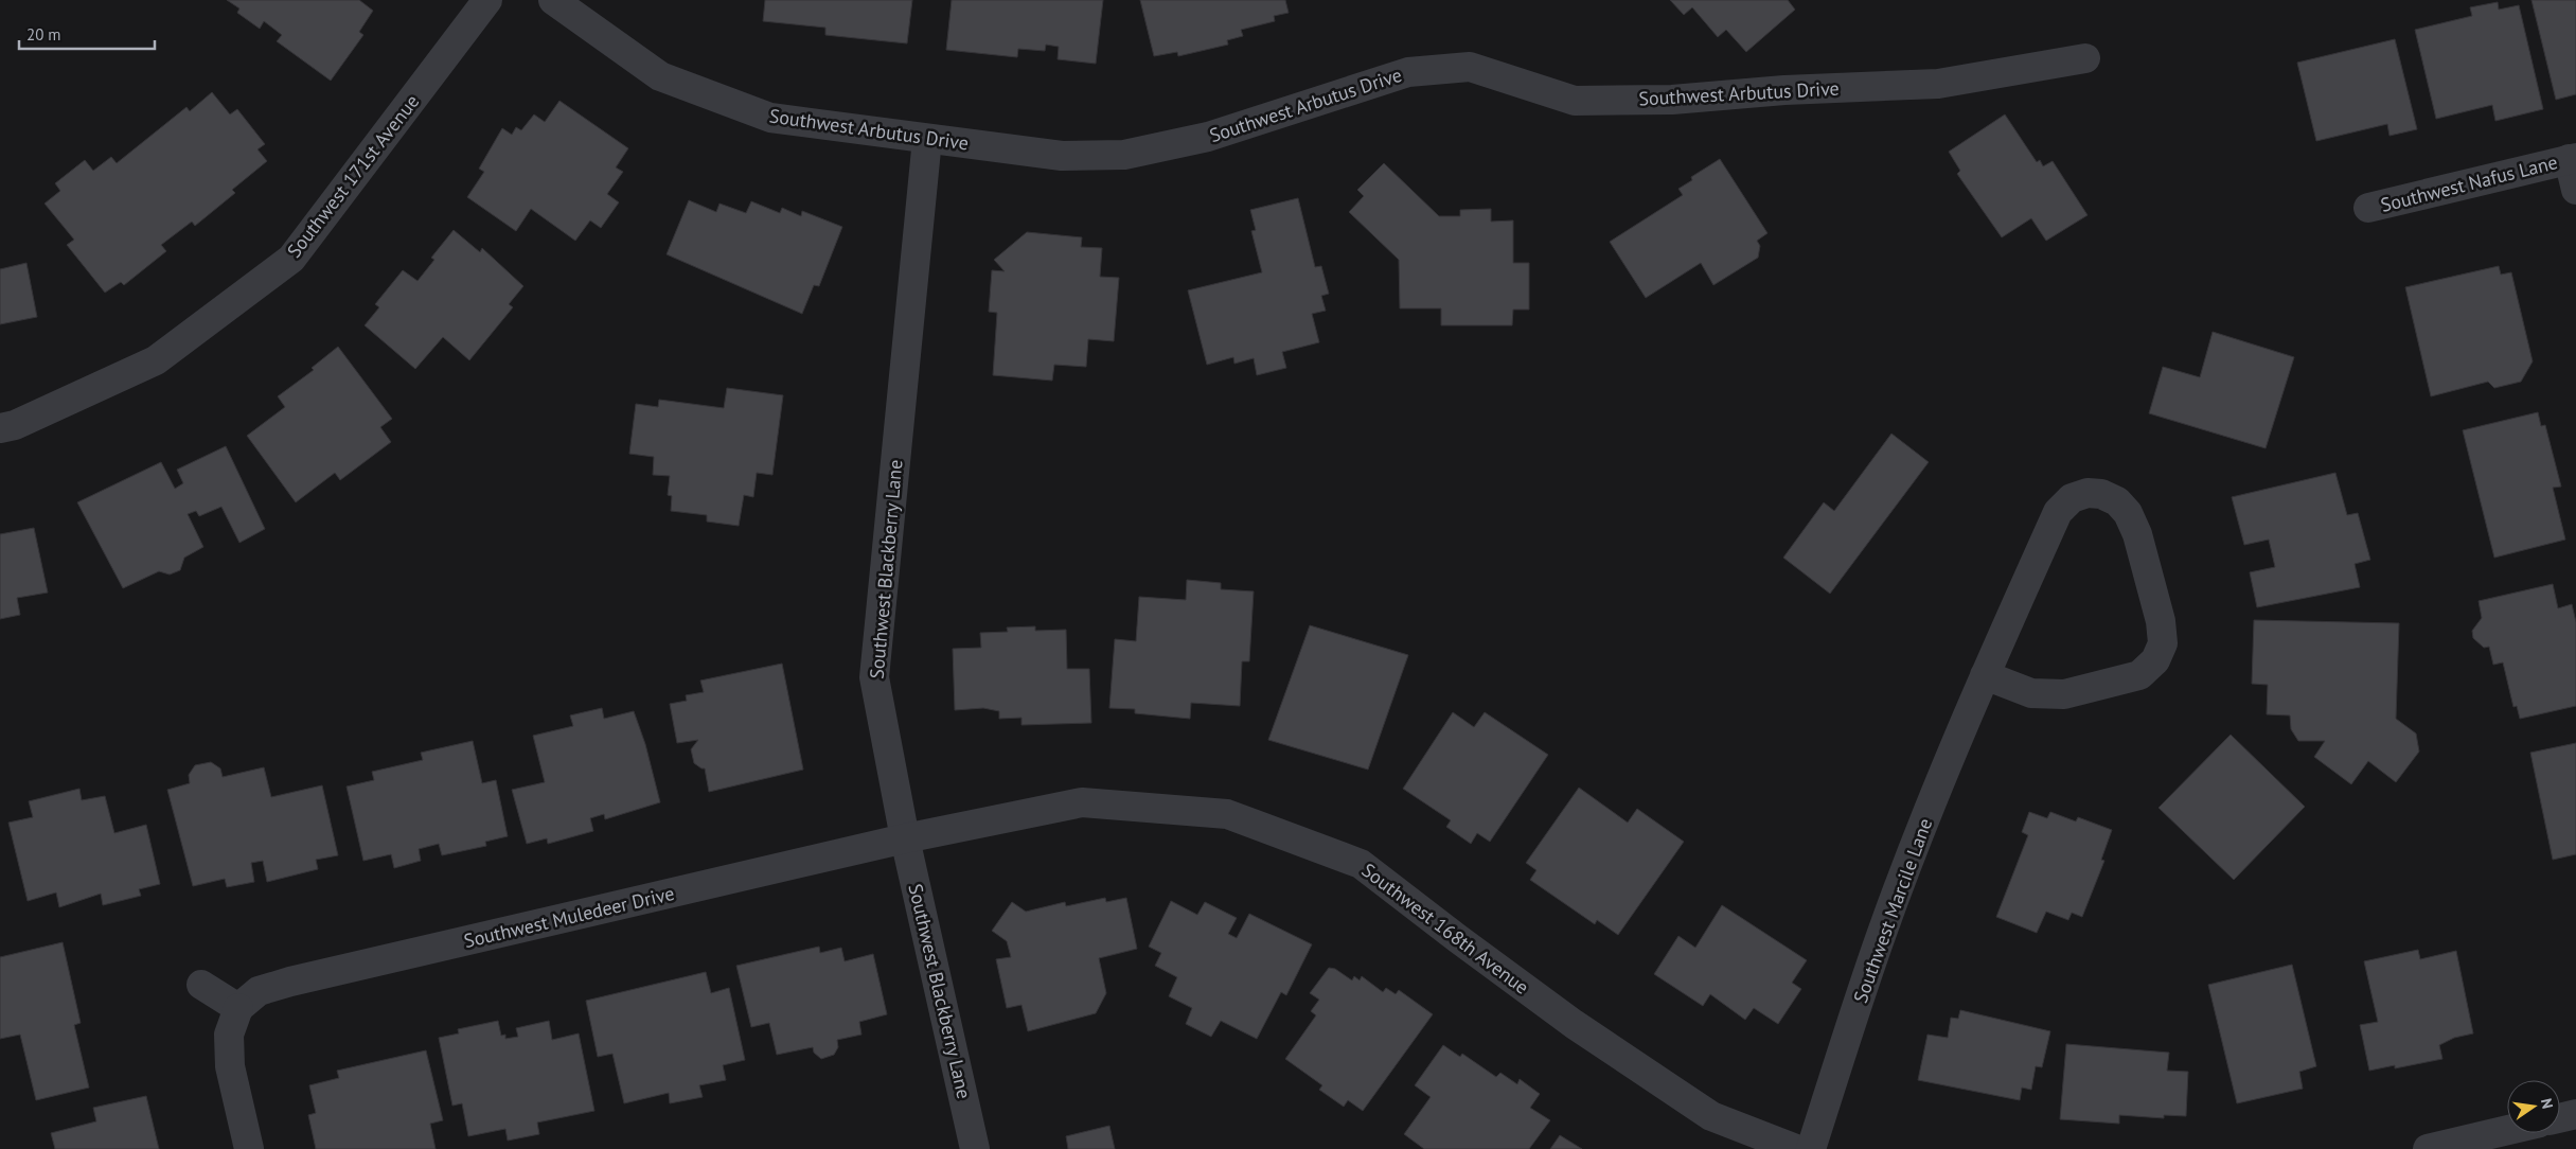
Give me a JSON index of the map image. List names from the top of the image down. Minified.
{"streets":{"street":["Southwest Arbutus Drive","Southwest 171st Avenue","Southwest Nafus Lane","Southwest Blackberry Lane","Southwest Marcile Lane","Southwest Muledeer Drive","Southwest 168th Avenue"]},"crossings":[["Southwest Arbutus Drive","Southwest Blackberry Lane"],["Southwest Blackberry Lane","Southwest Muledeer Drive"],["Southwest Blackberry Lane","Southwest 168th Avenue"],["Southwest Muledeer Drive","Southwest 168th Avenue"]],"scale_bar":"20 m","north":"right"}
